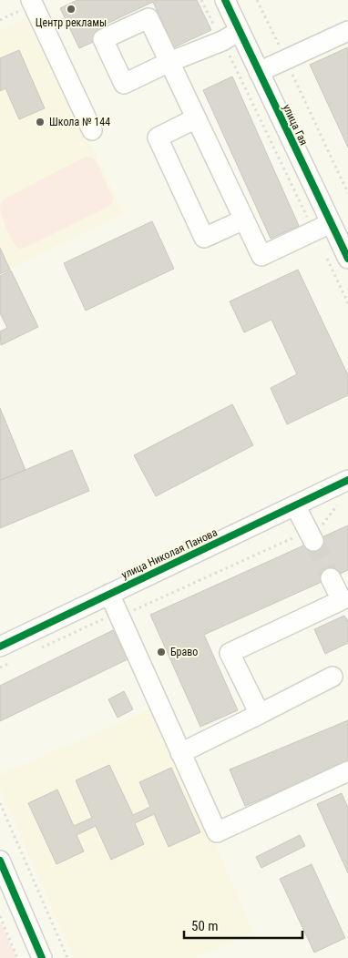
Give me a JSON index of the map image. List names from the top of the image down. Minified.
{"streets":{"street":["улица Гая","улица Николая Панова"]},"places":["Центр рекламы","Школа № 144","Браво"],"scale_bar":"50 m"}
